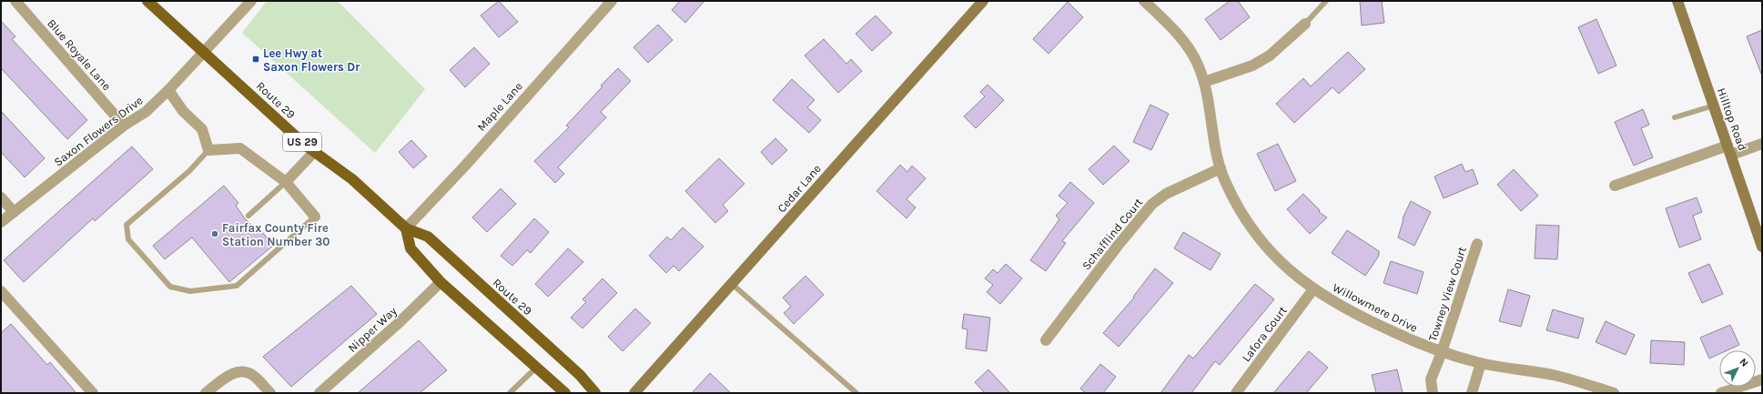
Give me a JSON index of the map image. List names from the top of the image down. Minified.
{"streets":{"main road":["Route 29","Hilltop Road","US 29","Cedar Lane"],"street":["Blue Royale Lane","Maple Lane","Saxon Flowers Drive","Schafflind Court","Towney View Court","Willowmere Drive","Nipper Way","Lafora Court"]},"crossings":[["Blue Royale Lane","Saxon Flowers Drive"],["Route 29","Maple Lane"],["Route 29","Saxon Flowers Drive"],["Schafflind Court","Willowmere Drive"],["Towney View Court","Willowmere Drive"],["Willowmere Drive","Lafora Court"]],"places":{"transit":["Lee Hwy at Saxon Flowers Dr"],"other":["Fairfax County Fire Station Number 30"]},"north":"top right"}
